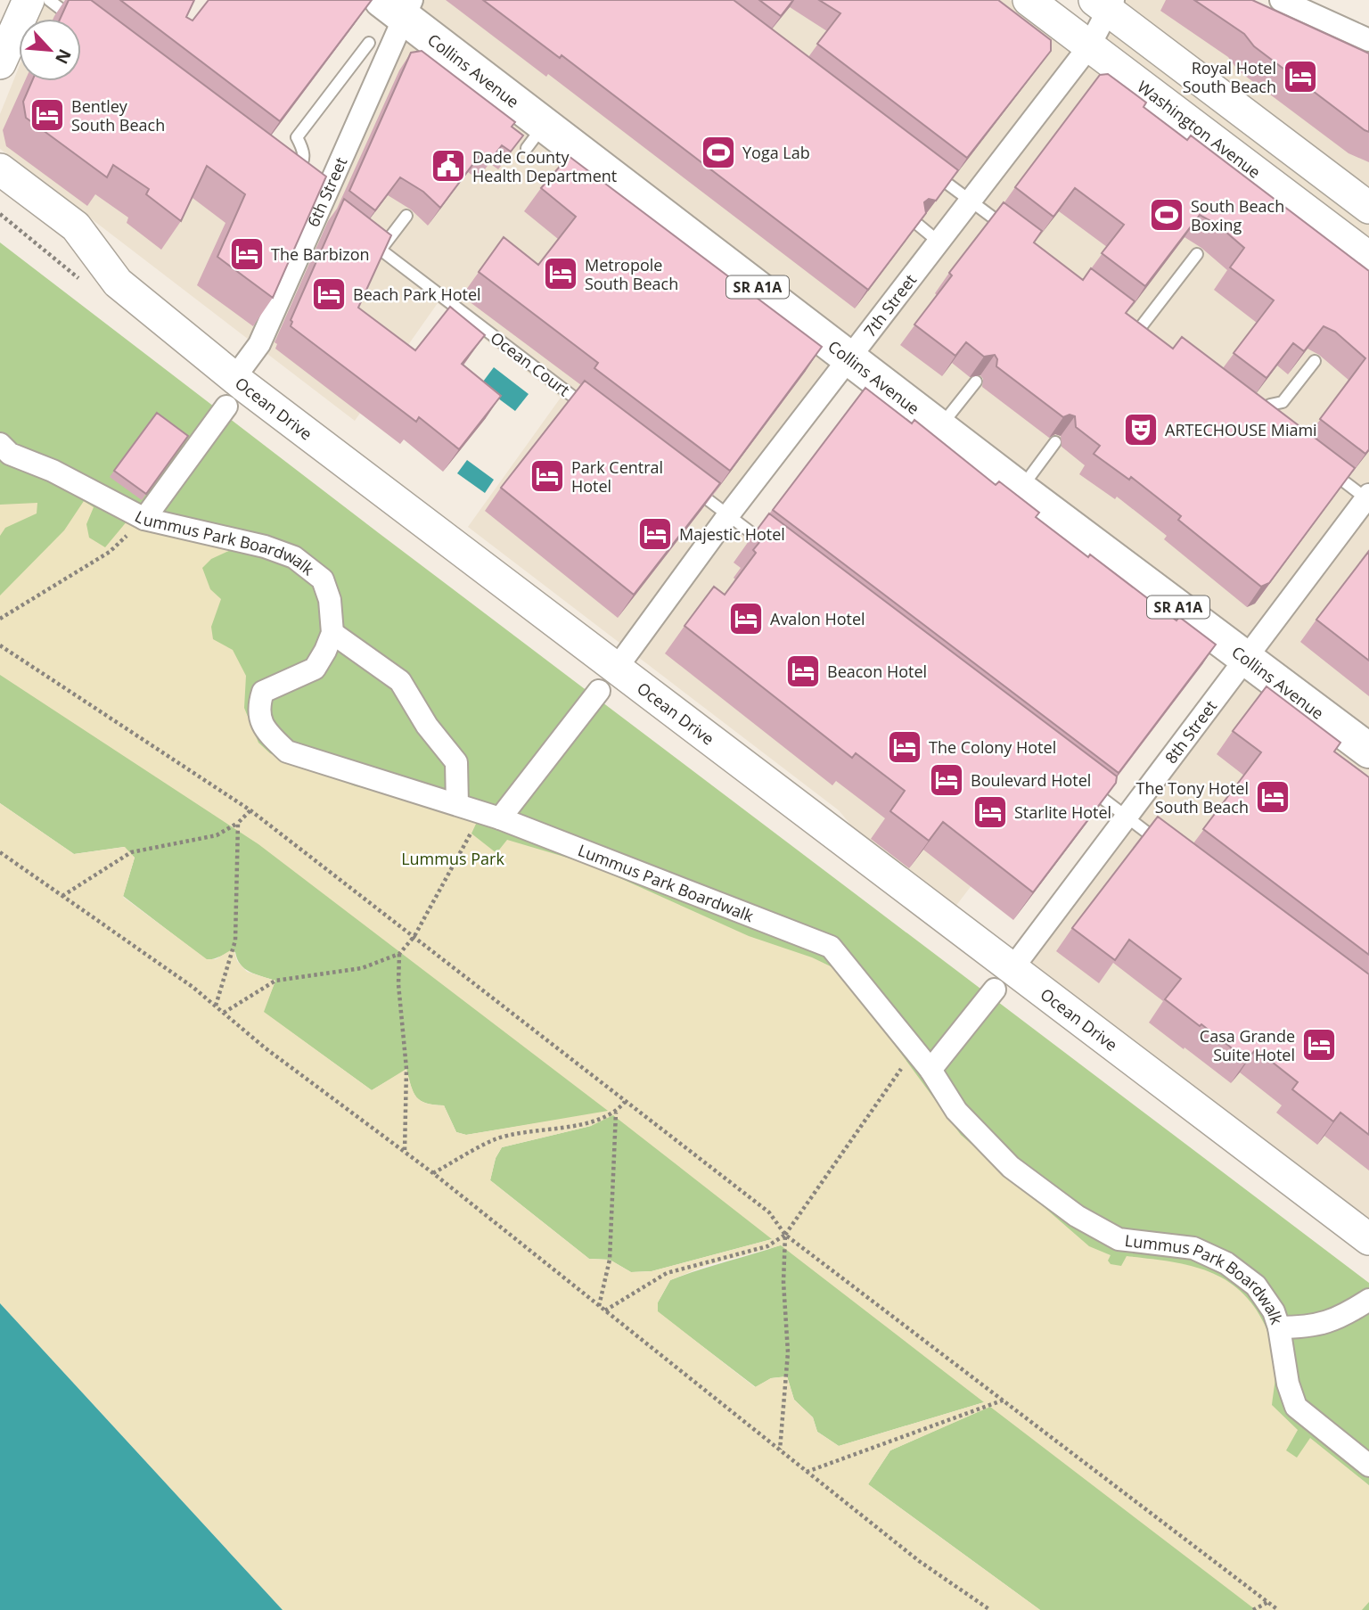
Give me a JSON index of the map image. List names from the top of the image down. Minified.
{"streets":{"main road":["Collins Avenue","SR A1A"],"street":["Washington Avenue","6th Street","7th Street","Ocean Drive","Lummus Park Boardwalk","8th Street"],"lane":["Ocean Court"]},"crossings":[["Collins Avenue","6th Street"],["Collins Avenue","7th Street"],["Collins Avenue","8th Street"],["Washington Avenue","7th Street"],["6th Street","Ocean Drive"],["6th Street","Lummus Park Boardwalk"],["7th Street","Ocean Drive"],["7th Street","Lummus Park Boardwalk"],["Ocean Drive","8th Street"],["Lummus Park Boardwalk","8th Street"]],"parks":["Lummus Park"],"places":{"hotel":["Royal Hotel South Beach","Bentley South Beach","The Barbizon","Metropole South Beach","Beach Park Hotel","Park Central Hotel","Majestic Hotel","Avalon Hotel","Beacon Hotel","The Colony Hotel","Boulevard Hotel","The Tony Hotel South Beach","Starlite Hotel","Casa Grande Suite Hotel"],"sports":["Yoga Lab","South Beach Boxing"],"public building":["Dade County Health Department"],"theatre":["ARTECHOUSE Miami"]},"north":"bottom right"}
